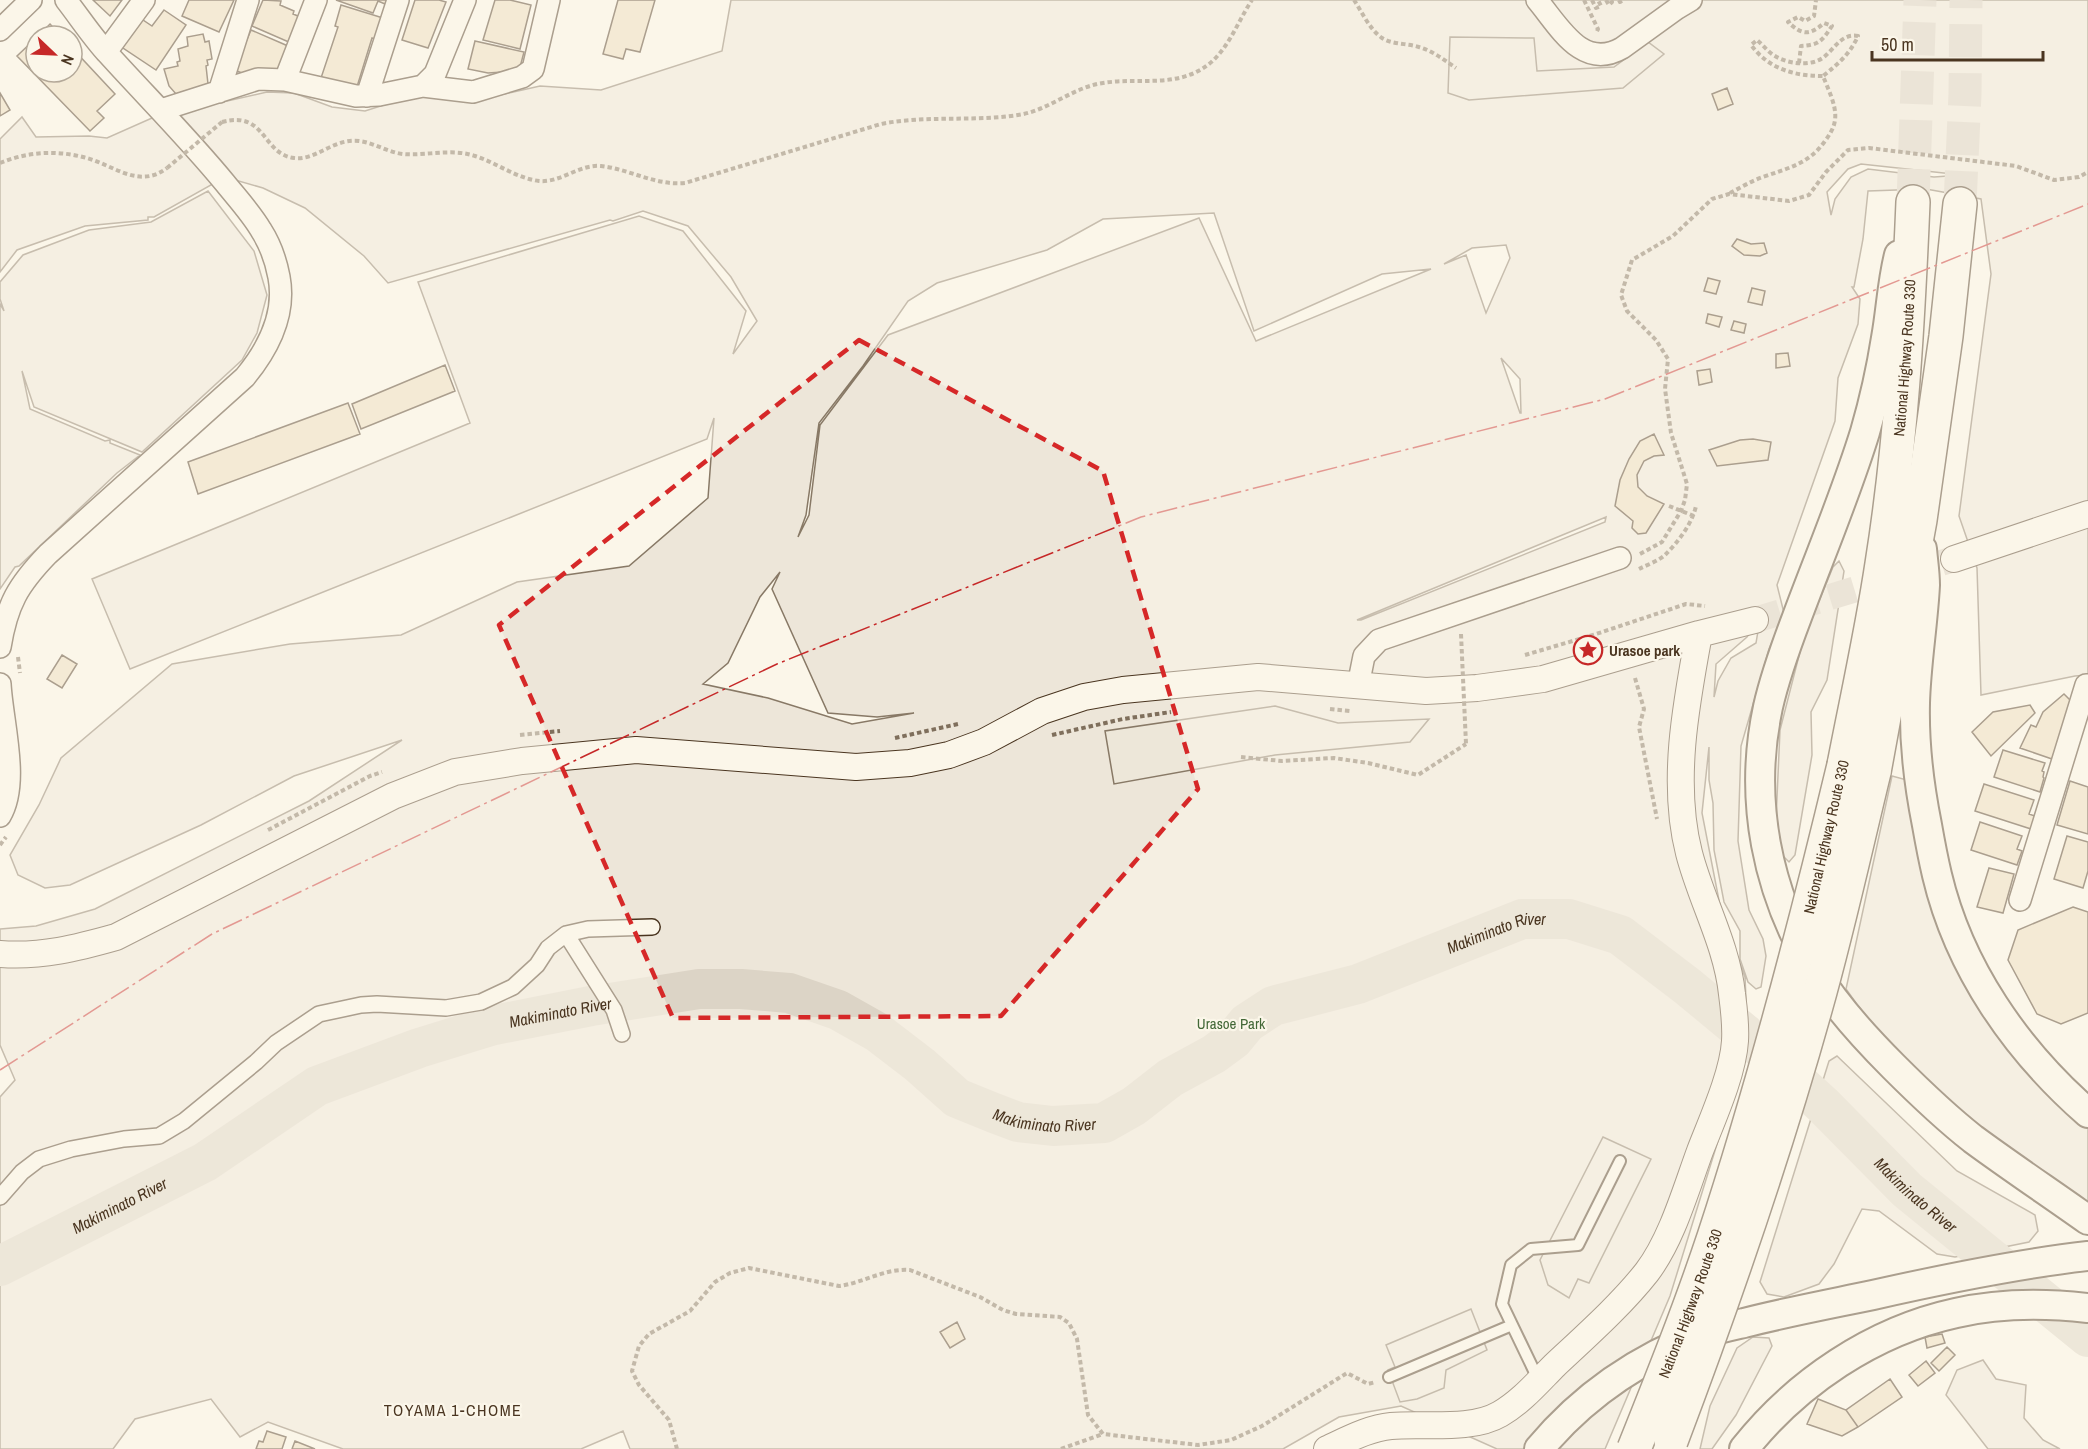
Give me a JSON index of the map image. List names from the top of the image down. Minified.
{"streets":{"highway":["National Highway Route 330"]},"districts":["TOYAMA 1-CHOME"],"water":["Makiminato River"],"parks":["Urasoe Park"],"places":{"place":["Urasoe park"]},"scale_bar":"50 m","north":"bottom right"}
